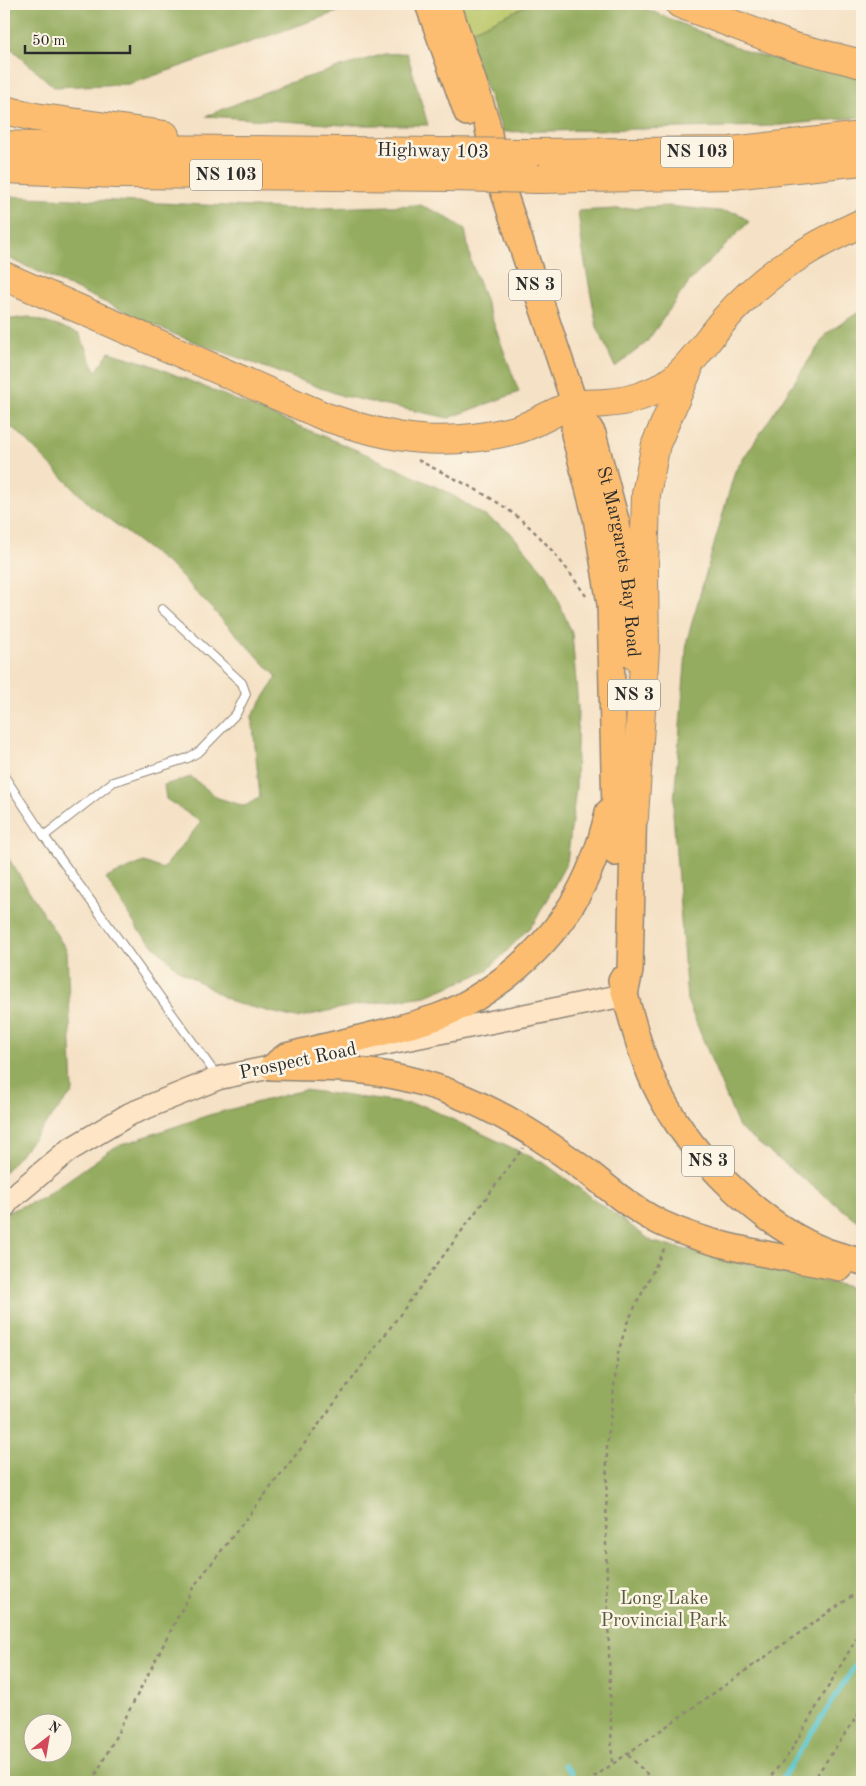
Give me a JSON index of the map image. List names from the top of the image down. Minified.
{"streets":{"highway":["Highway 103","NS 103"],"main road":["NS 3","St Margarets Bay Road","Prospect Road"]},"crossings":[["St Margarets Bay Road","Prospect Road"]],"parks":["Long Lake Provincial Park"],"scale_bar":"50 m","north":"top right"}
